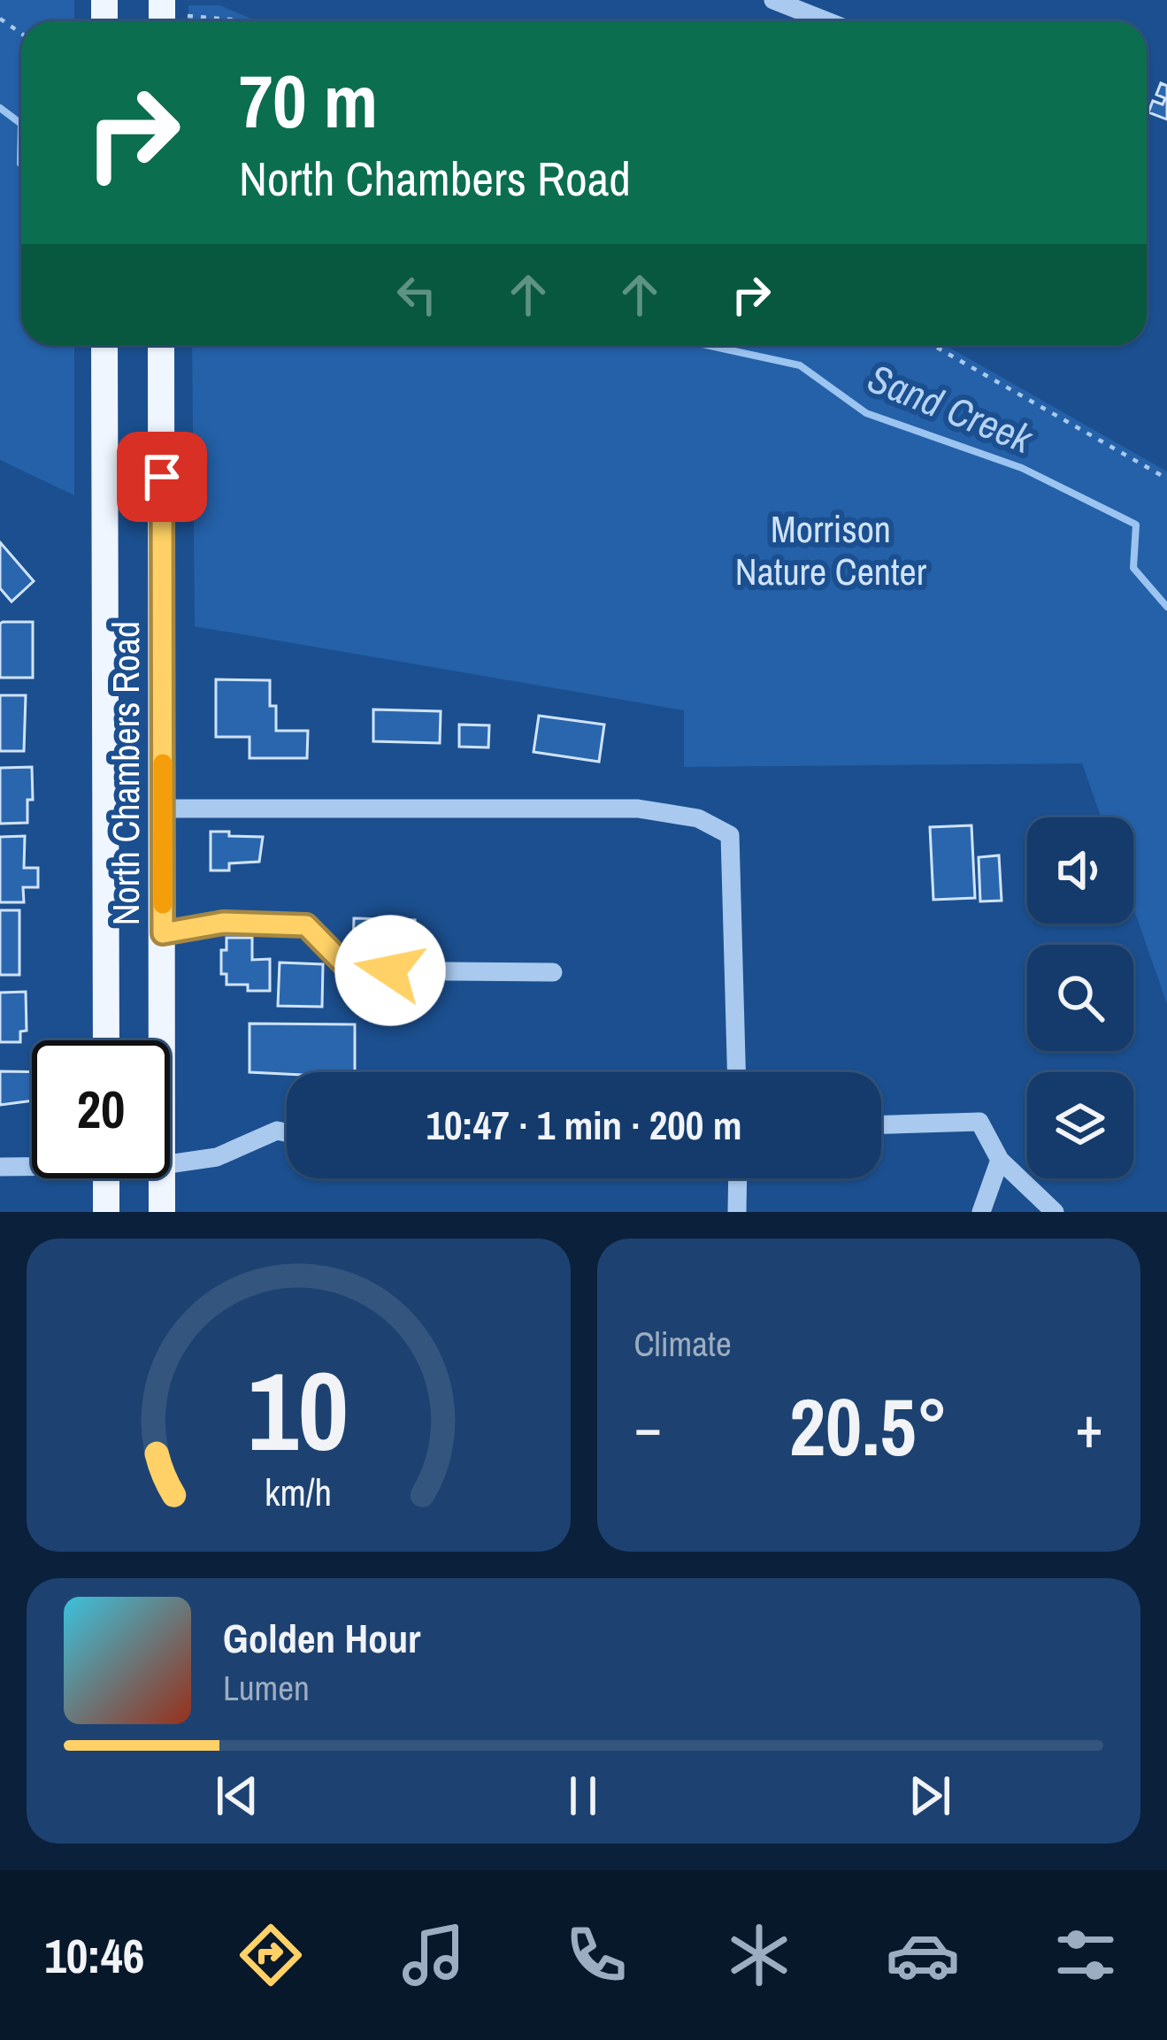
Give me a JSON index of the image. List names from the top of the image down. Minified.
{"streets":{"main road":["North Chambers Road"]},"water":["Sand Creek"],"parks":["Morrison Nature Center"],"page":{"turn":["70 m","North Chambers Road"],"limit":"20","trip":"10:47 · 1 min · 200 m","tile":"Climate","heat":["−","20.5°","+"],"song":["Golden Hour","Lumen"],"tabs":"10:46","gauge":["10","km/h"]}}
